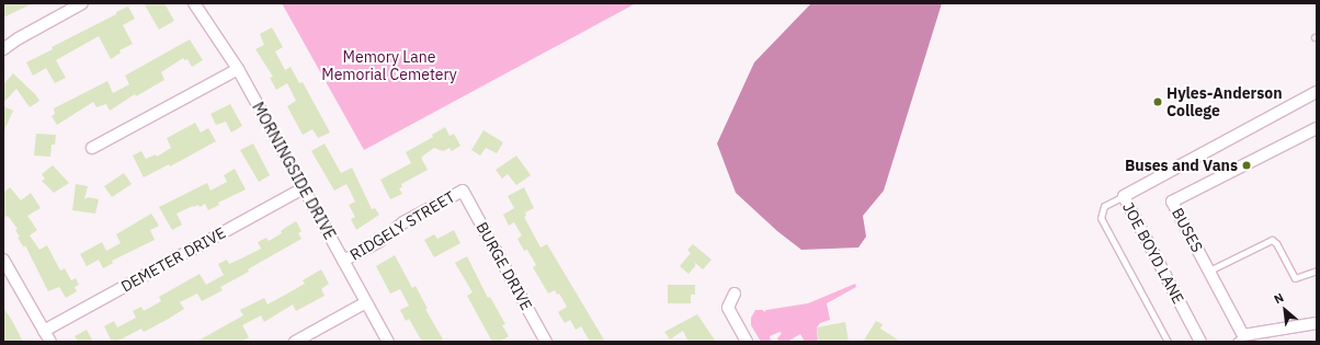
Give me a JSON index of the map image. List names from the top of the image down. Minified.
{"streets":{"street":["MORNINGSIDE DRIVE","RIDGELY STREET","BUSES","JOE BOYD LANE","DEMETER DRIVE","BURGE DRIVE"]},"crossings":[["MORNINGSIDE DRIVE","RIDGELY STREET"],["MORNINGSIDE DRIVE","DEMETER DRIVE"],["RIDGELY STREET","BURGE DRIVE"]],"parks":["Memory Lane Memorial Cemetery"],"places":["Hyles-Anderson College","Buses and Vans"],"north":"top left"}
